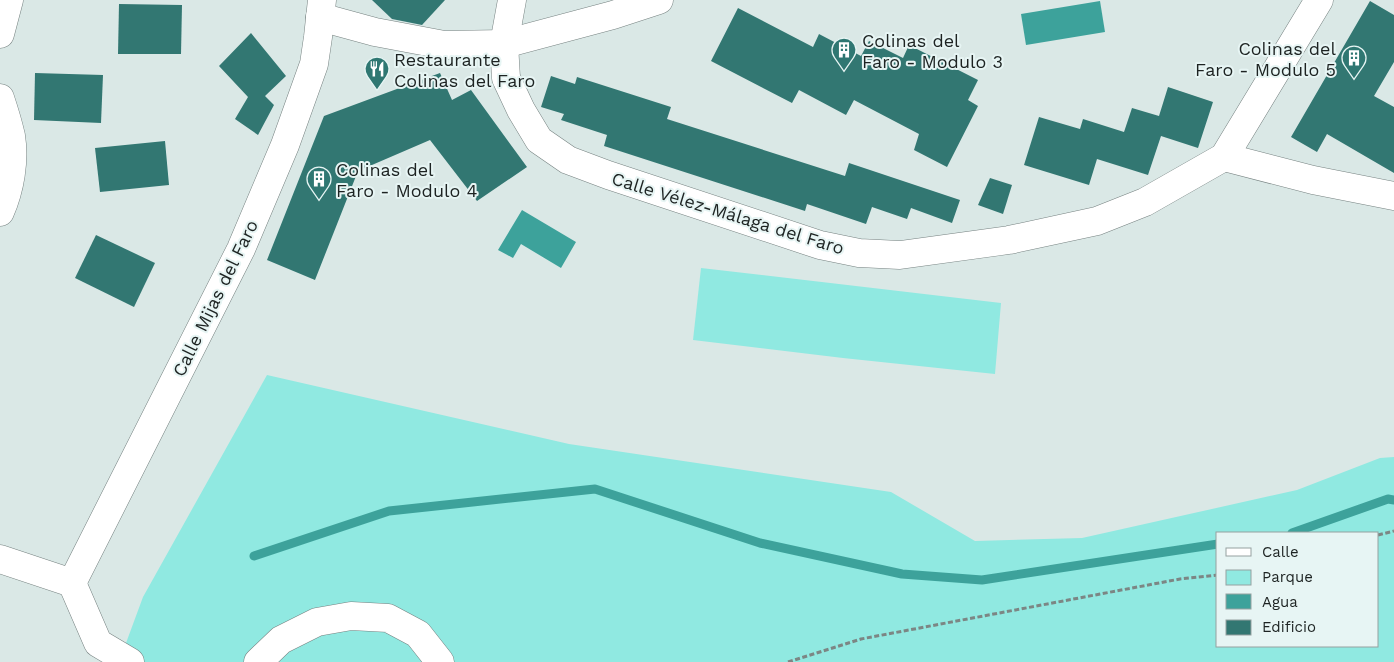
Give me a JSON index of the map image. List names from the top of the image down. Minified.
{"streets":{"street":["Calle Vélez-Málaga del Faro","Calle Mijas del Faro"]},"places":{"building":["Colinas del Faro - Modulo 3","Colinas del Faro - Modulo 5","Colinas del Faro - Modulo 4"],"restaurant":["Restaurante Colinas del Faro"]},"legend":["Calle","Parque","Agua","Edificio"]}
